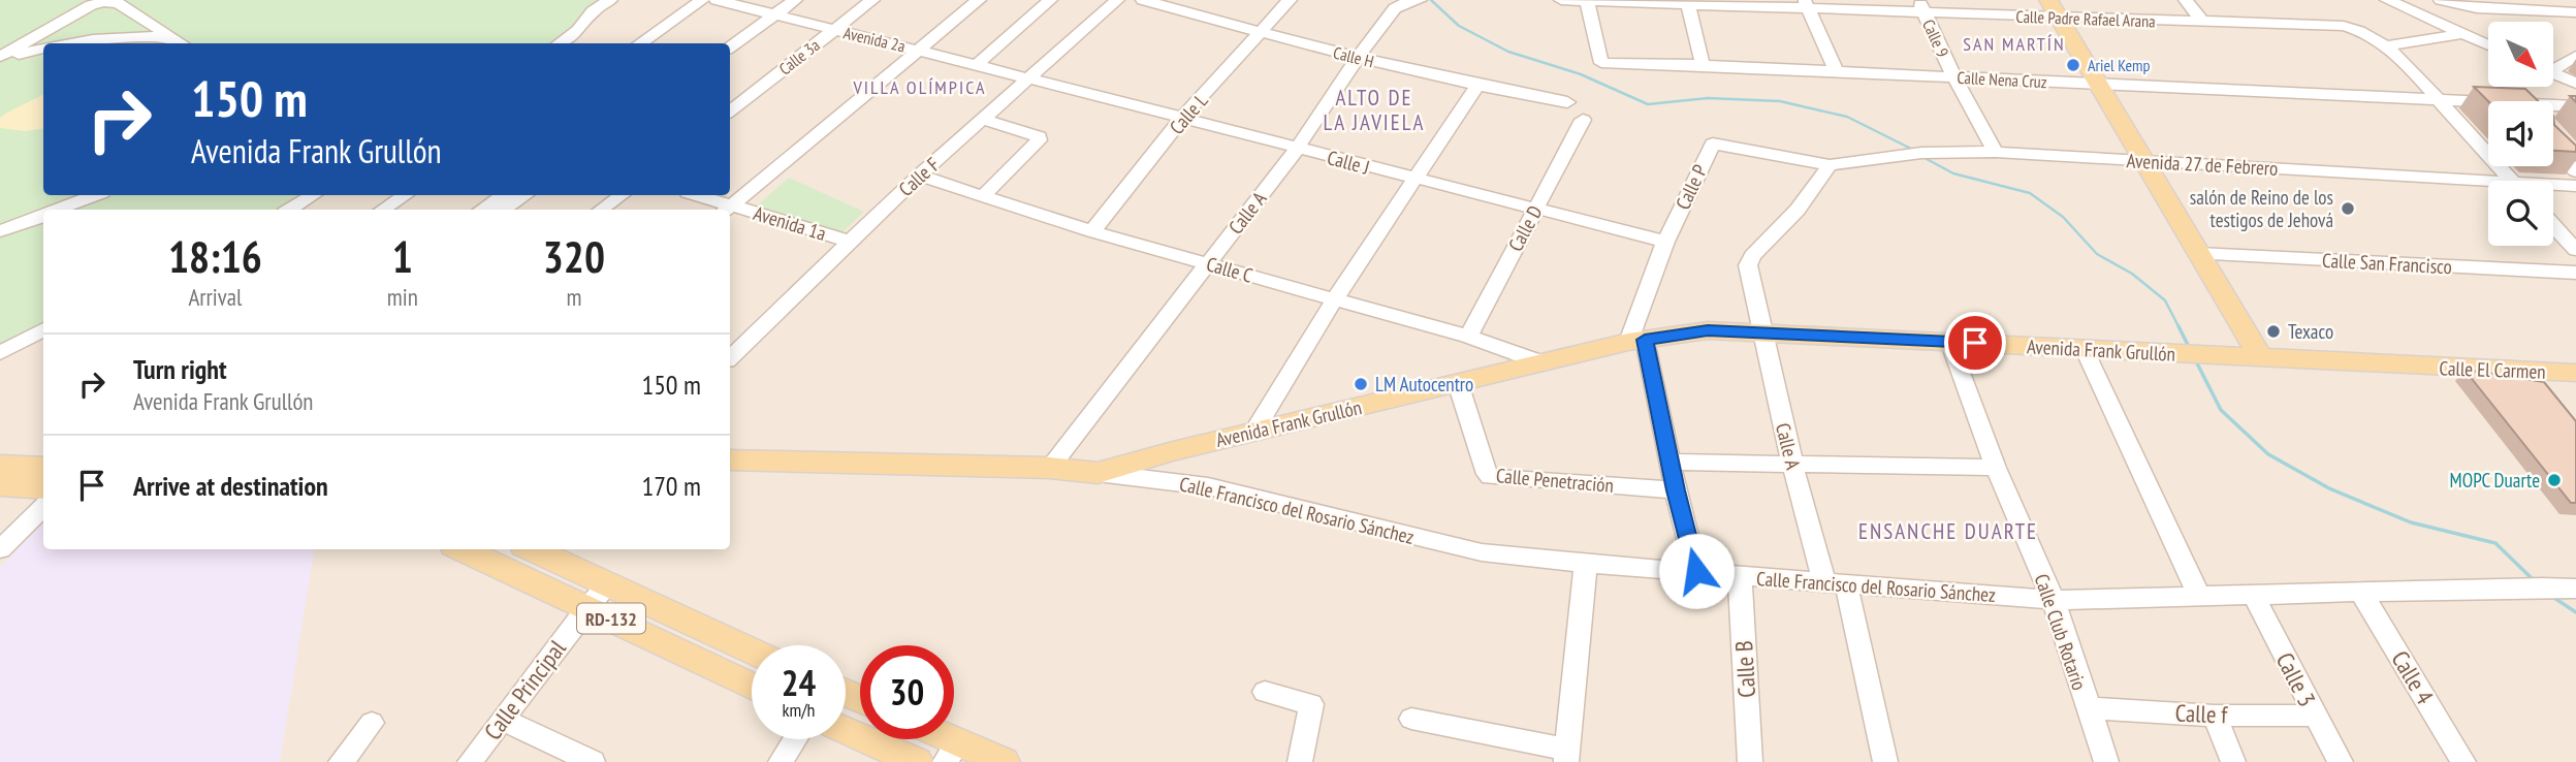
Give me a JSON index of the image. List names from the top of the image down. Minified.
{"streets":{"main road":["Avenida Frank Grullón","Calle El Carmen","RD-132"],"street":["Calle Padre Rafael Arana","Calle 9","Avenida 2a","Calle 3a","Calle H","Calle Nena Cruz","Calle L","Calle J","Avenida 27 de Febrero","Calle F","Calle P","Calle A","Avenida 1a","Calle D","Calle San Francisco","Calle C","Calle Penetración","Calle Francisco del Rosario Sánchez","Calle Club Rotario","Calle B","Calle 4","Calle 3","Calle Principal","Calle f"]},"crossings":[["Calle Padre Rafael Arana","Calle 9"],["Calle Padre Rafael Arana","Calle Nena Cruz"],["Calle 9","Calle Nena Cruz"],["Calle 9","Avenida 27 de Febrero"],["Avenida 2a","Calle 3a"],["Avenida 2a","Calle J"],["Avenida 2a","Calle F"],["Calle H","Calle L"],["Calle H","Calle A"],["Calle L","Calle J"],["Calle L","Calle C"],["Calle J","Calle F"],["Calle J","Calle P"],["Calle J","Calle A"],["Calle J","Calle D"],["Avenida 27 de Febrero","Calle P"],["Avenida 27 de Febrero","Calle A"],["Calle F","Avenida 1a"],["Calle F","Calle C"],["Calle P","Calle A"],["Calle P","Avenida Frank Grullón"],["Calle A","Calle C"],["Calle A","Avenida Frank Grullón"],["Calle A","Calle Francisco del Rosario Sánchez"],["Calle D","Calle C"],["Calle C","Avenida Frank Grullón"],["Avenida Frank Grullón","Calle El Carmen"],["Avenida Frank Grullón","Calle Penetración"],["Avenida Frank Grullón","Calle Francisco del Rosario Sánchez"],["Avenida Frank Grullón","Calle Club Rotario"],["Calle Francisco del Rosario Sánchez","Calle Club Rotario"],["Calle Francisco del Rosario Sánchez","Calle B"],["Calle Francisco del Rosario Sánchez","Calle 4"],["Calle Francisco del Rosario Sánchez","Calle 3"],["RD-132","Calle Principal"],["Calle Club Rotario","Calle f"],["Calle 3","Calle f"]],"districts":["SAN MARTÍN","VILLA OLÍMPICA","ALTO DE LA JAVIELA","ENSANCHE DUARTE"],"places":["Ariel Kemp","salón de Reino de los testigos de Jehová","Texaco","LM Autocentro","MOPC Duarte"],"north":"bottom right","page":{"turn":["150 m","Avenida Frank Grullón"],"eta":["18:16","Arrival","1","min","320","m"],"list":[{"name":"Turn right","note":"Avenida Frank Grullón","value":"150 m"},{"name":"Arrive at destination","value":"170 m"}],"speed":"24 km/h","limit":"30"}}
